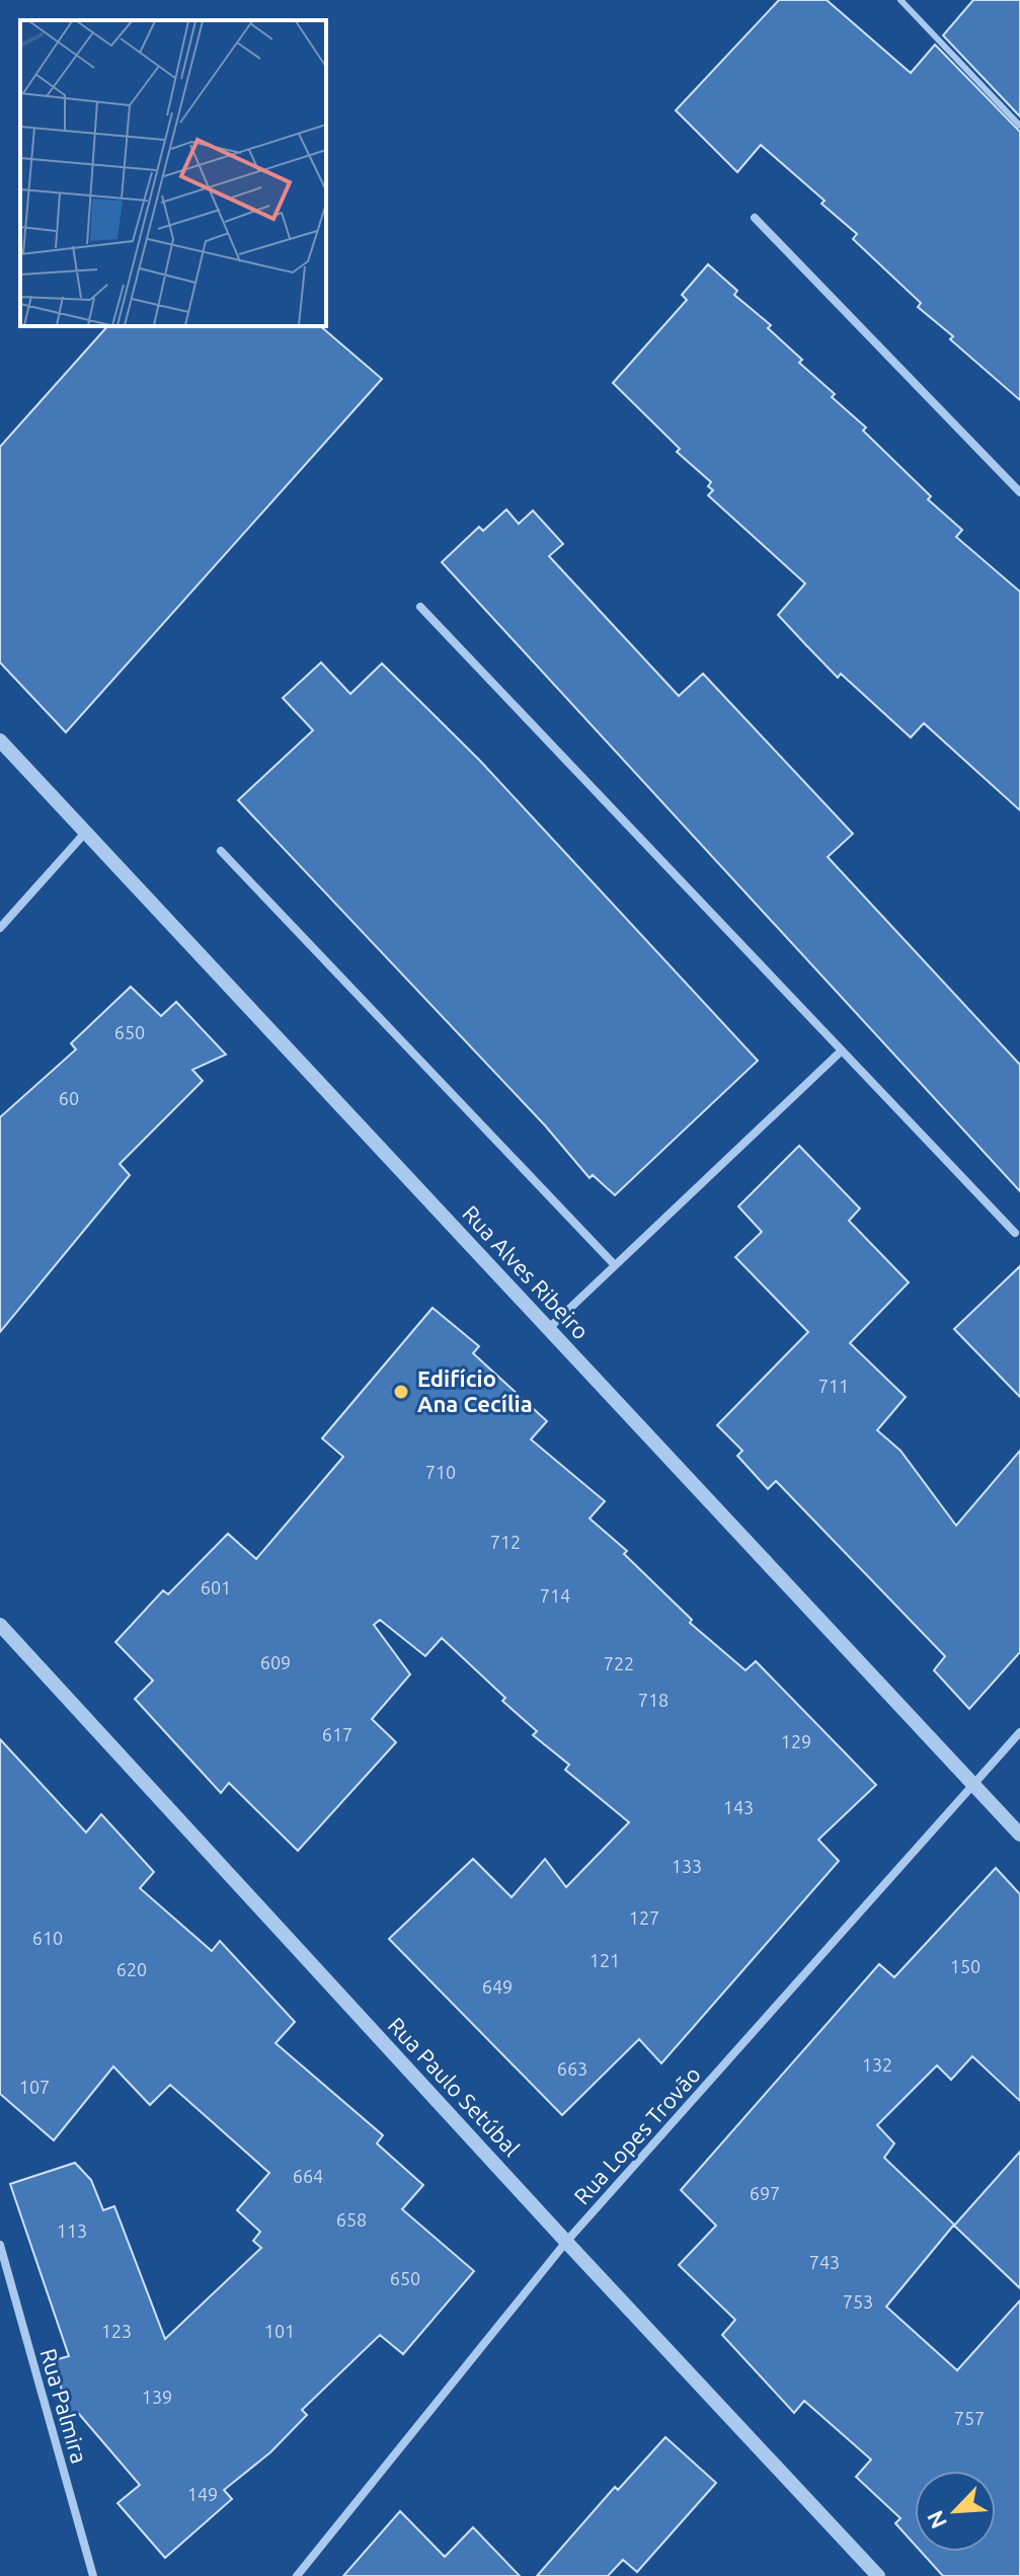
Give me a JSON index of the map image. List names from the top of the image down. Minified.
{"streets":{"street":["Rua Alves Ribeiro","Rua Paulo Setúbal","Rua Lopes Trovão","Rua Palmira"]},"crossings":[["Rua Alves Ribeiro","Rua Lopes Trovão"],["Rua Paulo Setúbal","Rua Lopes Trovão"]],"places":["Edifício Ana Cecília"],"house_numbers":["650","60","711","710","712","601","714","609","722","718","617","129","143","133","127","610","121","150","620","649","132","663","107","664","697","658","113","743","650","753","123","101","139","757","149"],"north":"bottom left"}
